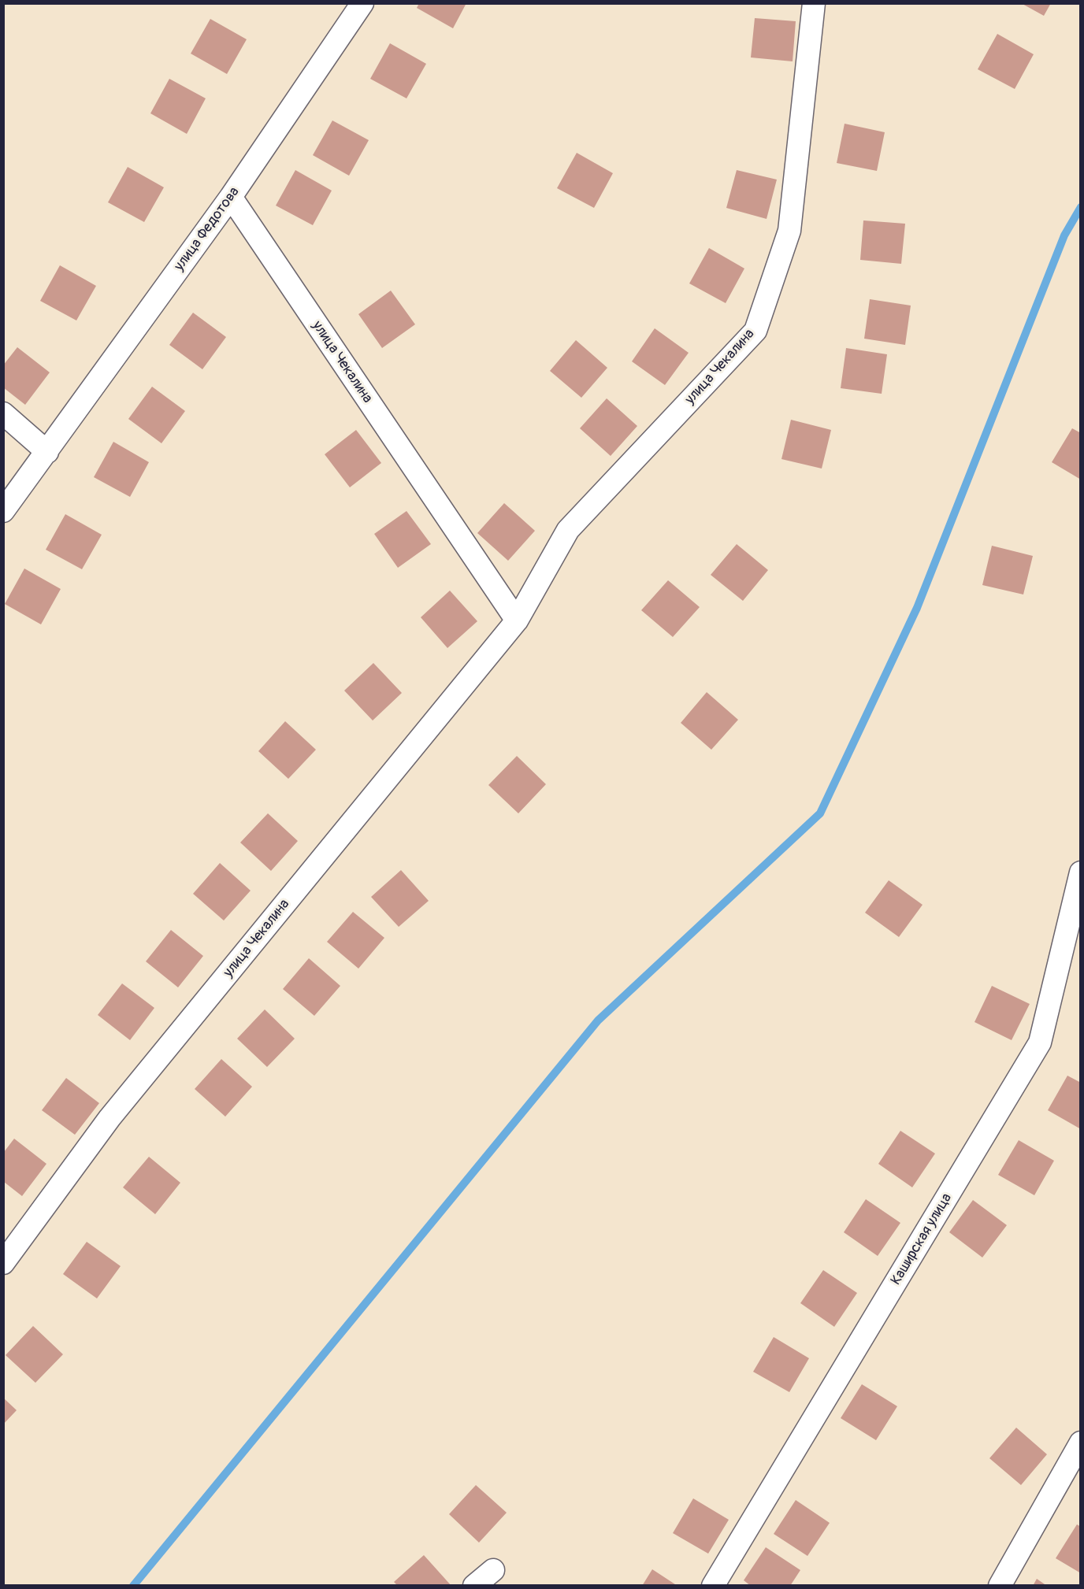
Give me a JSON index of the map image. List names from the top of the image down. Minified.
{"streets":{"street":["улица Федотова","улица Чекалина","Каширская улица"]},"crossings":[["улица Федотова","улица Чекалина"]]}
